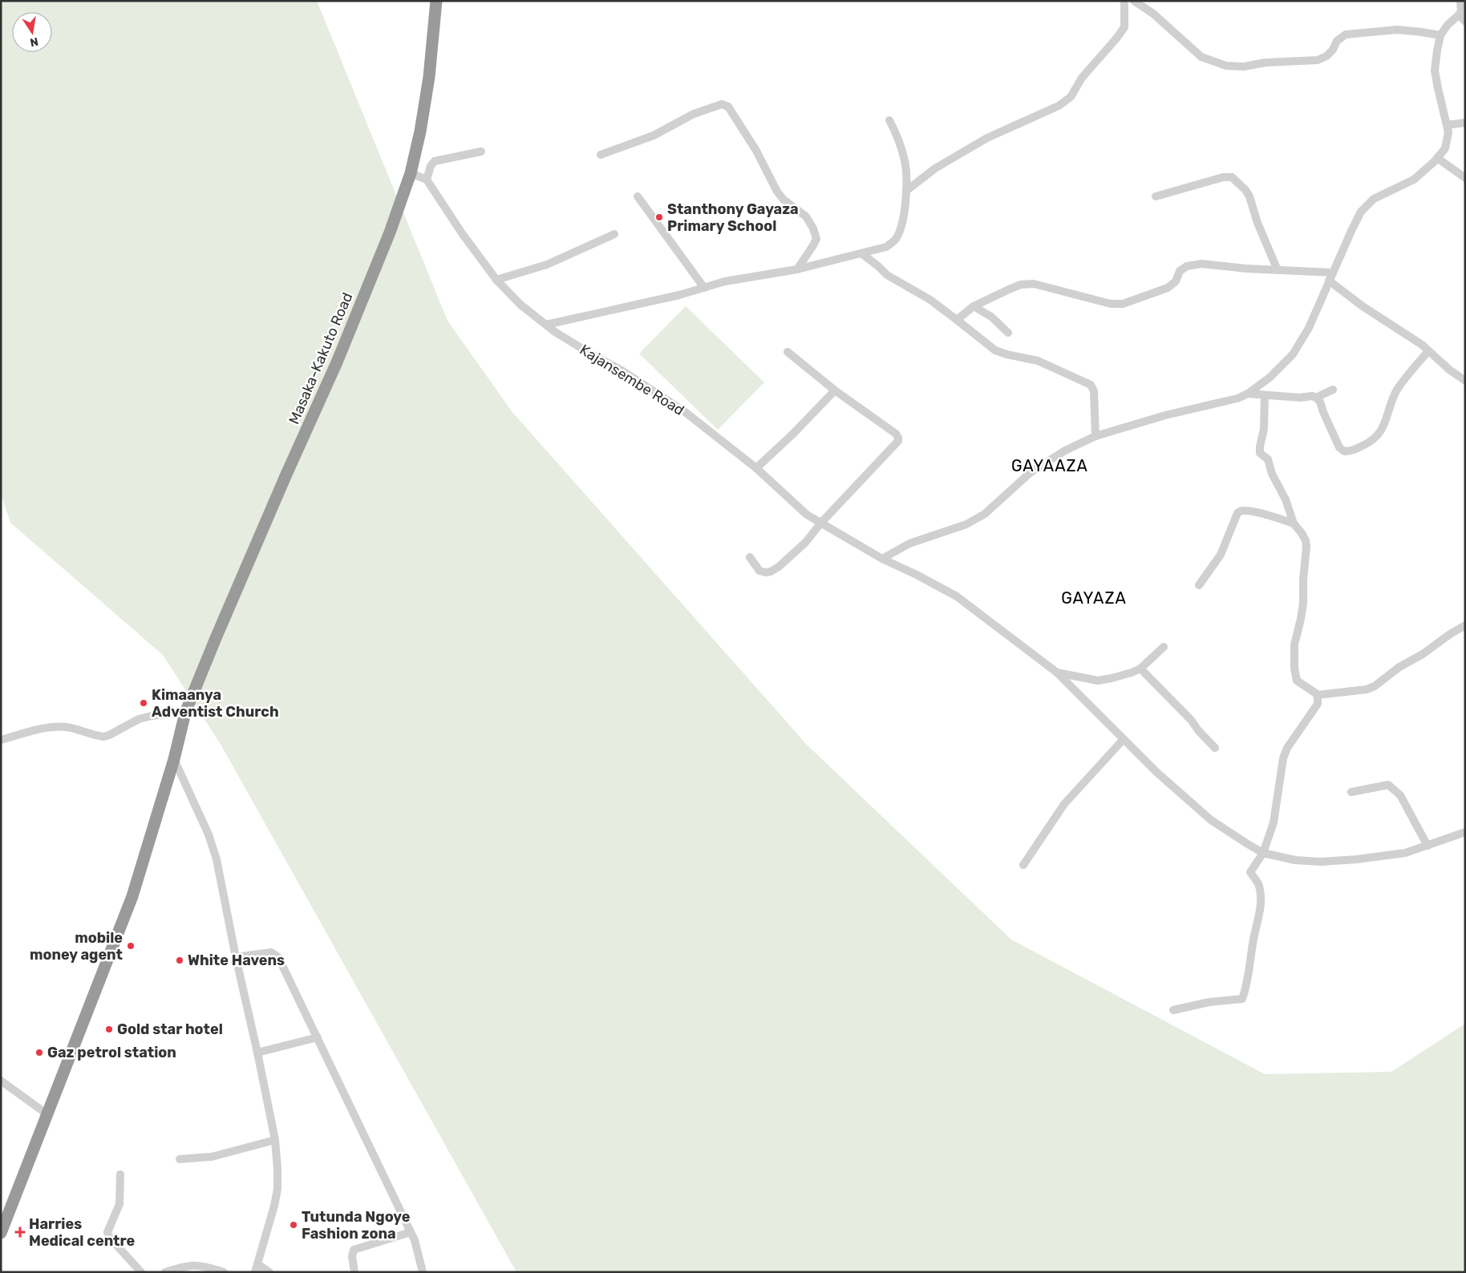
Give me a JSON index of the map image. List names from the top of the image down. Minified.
{"streets":{"highway":["Masaka-Kakuto Road"],"street":["Kajansembe Road"]},"districts":["GAYAAZA","GAYAZA"],"places":{"other":["Stanthony Gayaza Primary School","Kimaanya Adventist Church","mobile money agent","White Havens","Gold star hotel","Gaz petrol station","Tutunda Ngoye Fashion zona"],"health":["Harries Medical centre"]},"north":"bottom"}
